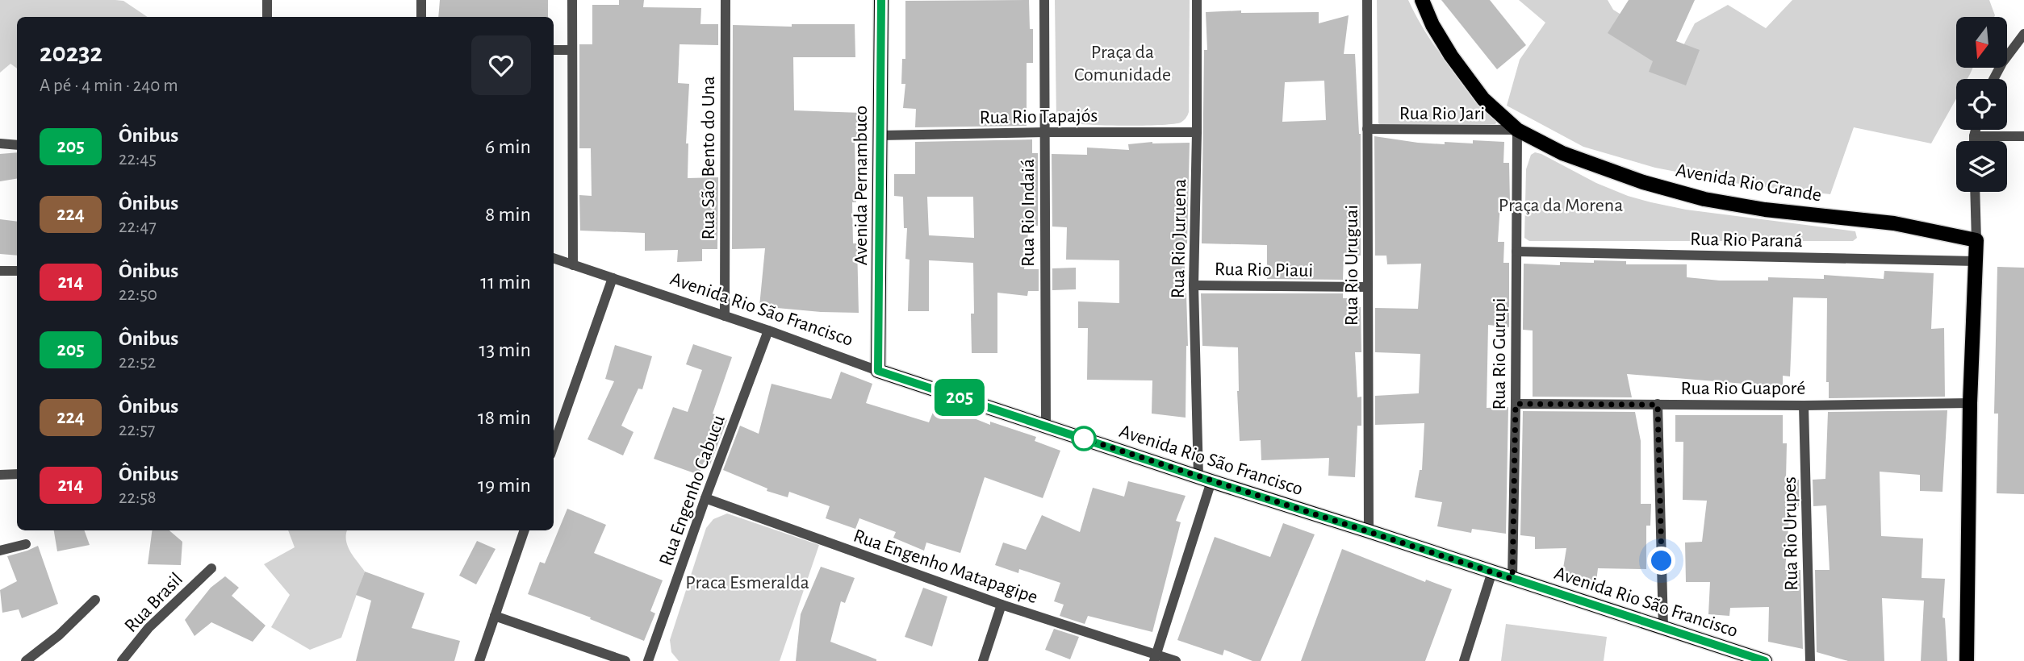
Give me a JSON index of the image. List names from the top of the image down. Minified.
{"streets":{"main road":["Avenida Rio Grande","Avenida Pernambuco","Avenida Rio São Francisco"],"street":["Rua Rio Jari","Rua Rio Tapajós","Rua São Bento do Una","Rua Rio Indaiá","Rua Rio Juruena","Rua Rio Paraná","Rua Rio Uruguai","Rua Rio Piaui","Rua Rio Gurupi","Rua Rio Guaporé","Rua Engenho Cabucu","Rua Rio Urupes","Rua Engenho Matapagipe","Rua Brasil"]},"crossings":[["Rua Rio Jari","Avenida Rio Grande"],["Rua Rio Jari","Rua Rio Uruguai"],["Rua Rio Jari","Rua Rio Gurupi"],["Rua Rio Tapajós","Avenida Pernambuco"],["Rua Rio Tapajós","Rua Rio Indaiá"],["Rua Rio Tapajós","Rua Rio Juruena"],["Rua São Bento do Una","Avenida Rio São Francisco"],["Avenida Rio Grande","Rua Rio Gurupi"],["Avenida Pernambuco","Avenida Rio São Francisco"],["Rua Rio Indaiá","Avenida Rio São Francisco"],["Rua Rio Juruena","Rua Rio Piaui"],["Rua Rio Juruena","Avenida Rio São Francisco"],["Rua Rio Juruena","Rua Engenho Matapagipe"],["Rua Rio Paraná","Rua Rio Gurupi"],["Rua Rio Uruguai","Rua Rio Piaui"],["Rua Rio Uruguai","Avenida Rio São Francisco"],["Avenida Rio São Francisco","Rua Rio Gurupi"],["Avenida Rio São Francisco","Rua Engenho Cabucu"],["Rua Rio Gurupi","Rua Rio Guaporé"],["Rua Rio Guaporé","Rua Rio Urupes"],["Rua Engenho Cabucu","Rua Engenho Matapagipe"]],"parks":["Praça da Comunidade","Praça da Morena","Praca Esmeralda"],"lines":["bus line 205"],"north":"bottom","page":{"on_map":"205","heading":["20232","A pé · 4 min · 240 m"],"list":[{"mark":"205","name":"Ônibus","note":"22:45","value":"6 min"},{"mark":"224","name":"Ônibus","note":"22:47","value":"8 min"},{"mark":"214","name":"Ônibus","note":"22:50","value":"11 min"},{"mark":"205","name":"Ônibus","note":"22:52","value":"13 min"},{"mark":"224","name":"Ônibus","note":"22:57","value":"18 min"},{"mark":"214","name":"Ônibus","note":"22:58","value":"19 min"}]}}
